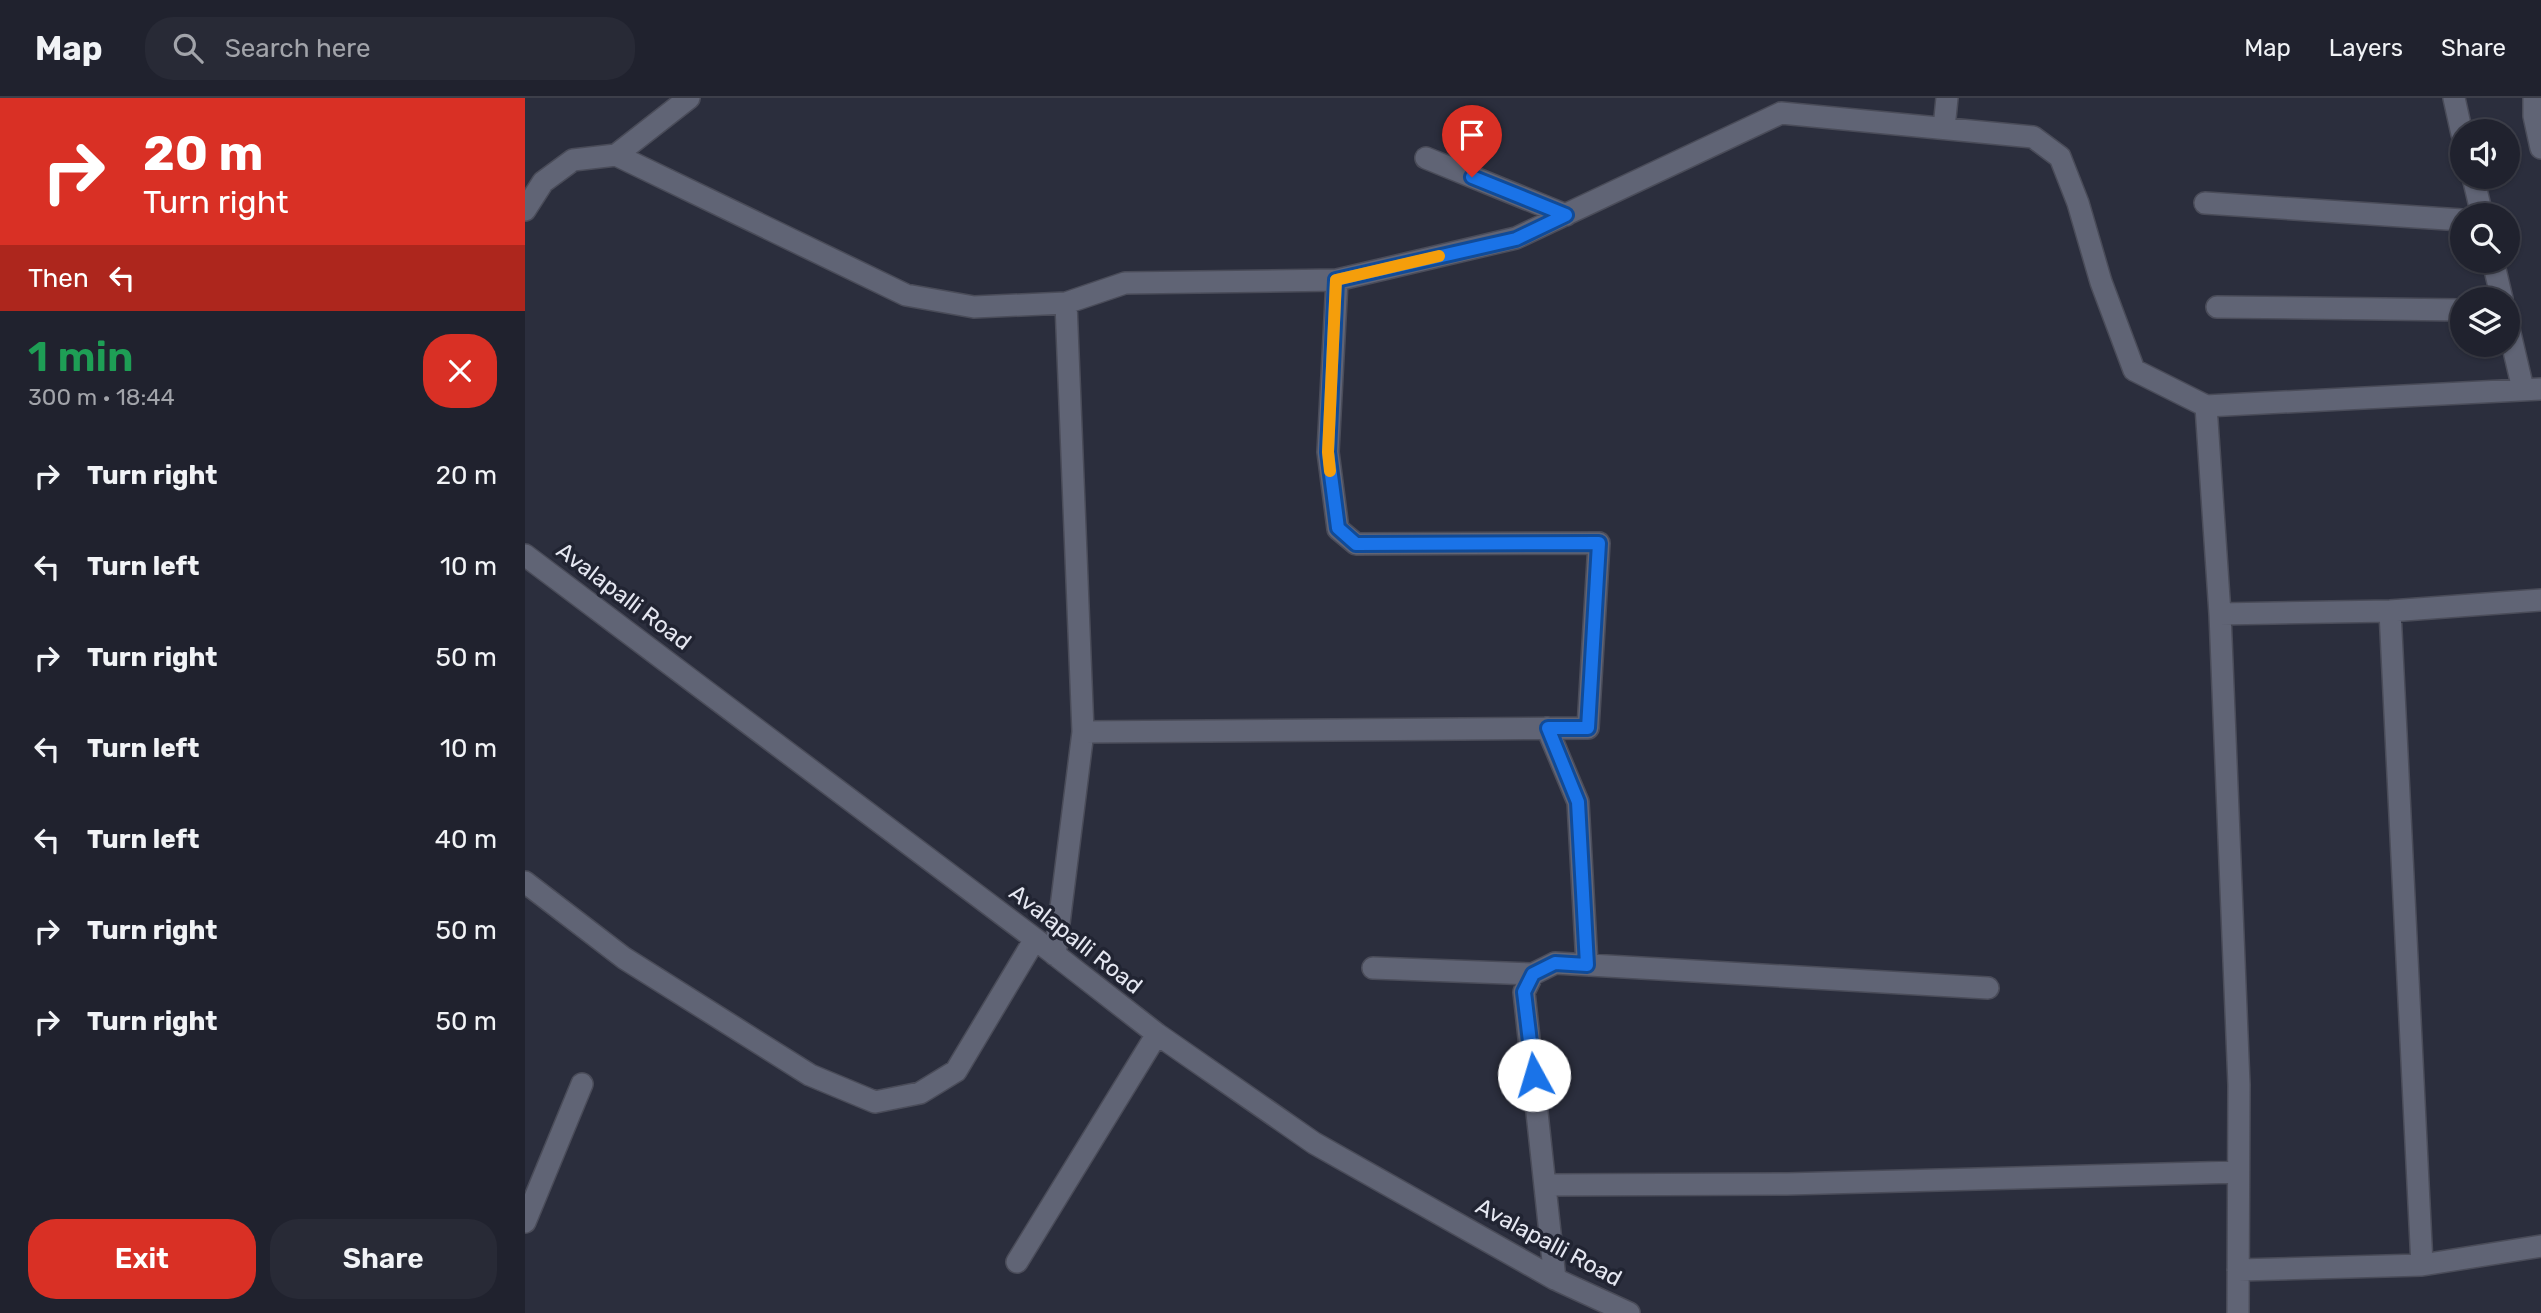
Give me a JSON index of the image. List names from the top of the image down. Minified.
{"streets":{"street":["Avalapalli Road"]},"page":{"header":"Map","search":"Search here","nav":["Map","Layers","Share"],"turn":["20 m","Turn right"],"then":"Then","heading":["1 min","300 m · 18:44"],"list":[{"name":"Turn right","value":"20 m"},{"name":"Turn left","value":"10 m"},{"name":"Turn right","value":"50 m"},{"name":"Turn left","value":"10 m"},{"name":"Turn left","value":"40 m"},{"name":"Turn right","value":"50 m"},{"name":"Turn right","value":"50 m"}],"buttons":["Exit","Share"]}}
